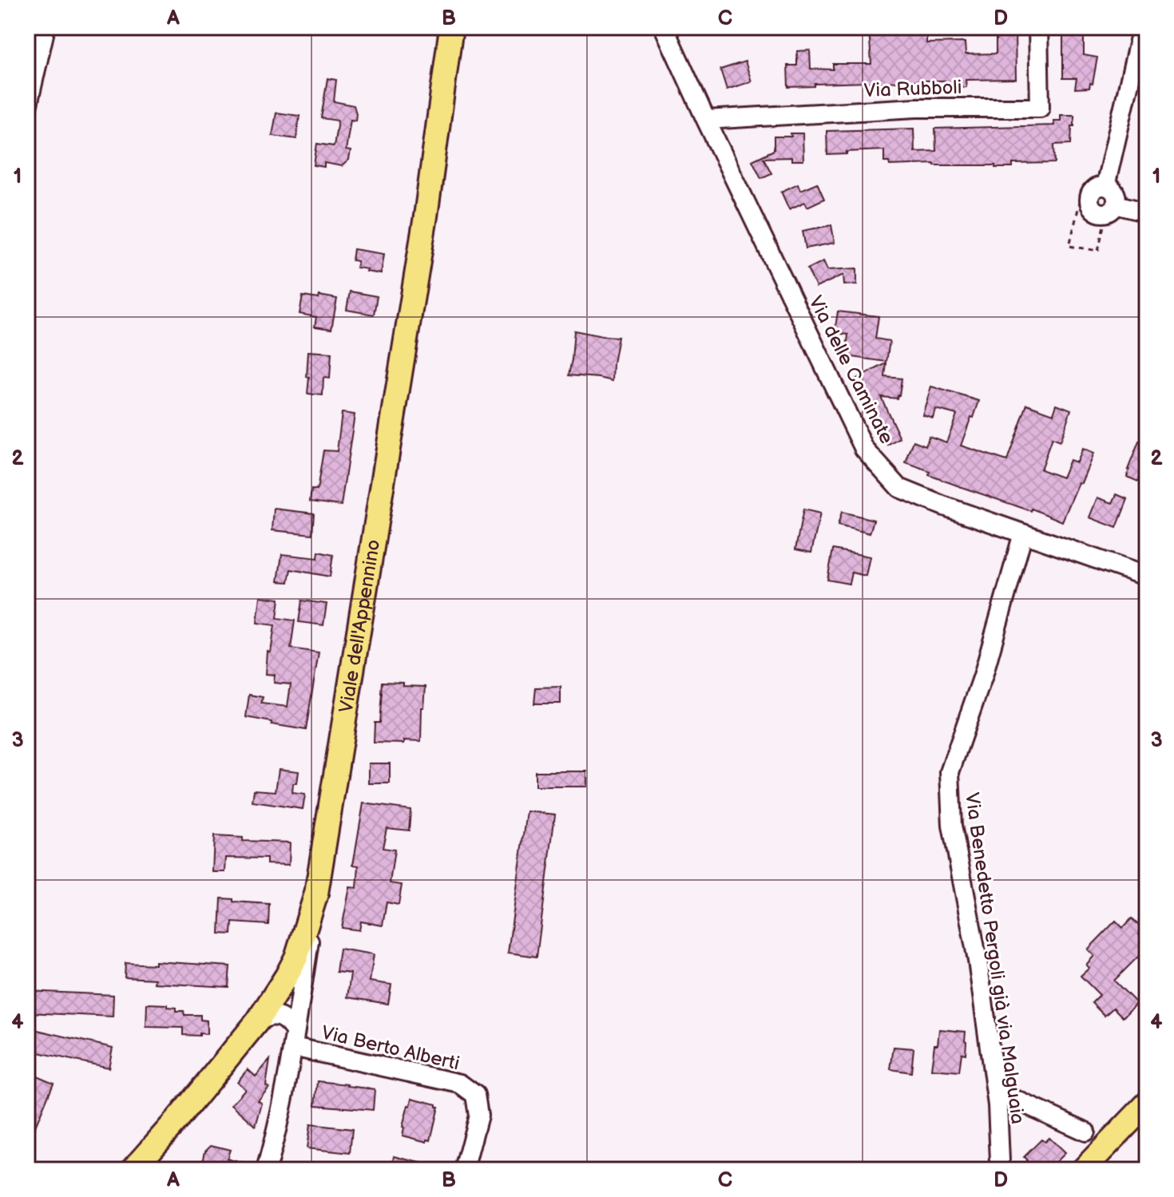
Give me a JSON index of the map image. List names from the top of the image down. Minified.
{"streets":{"main road":["Viale dell'Appennino"],"street":["Via Rubboli","Via delle Caminate","Via Benedetto Pergoli già via Malguaia","Via Berto Alberti"]},"crossings":[["Via Rubboli","Via delle Caminate"],["Via delle Caminate","Via Benedetto Pergoli già via Malguaia"],["Viale dell'Appennino","Via Berto Alberti"]],"grid":{"columns":["A","B","C","D"],"rows":["1","2","3","4"]}}
